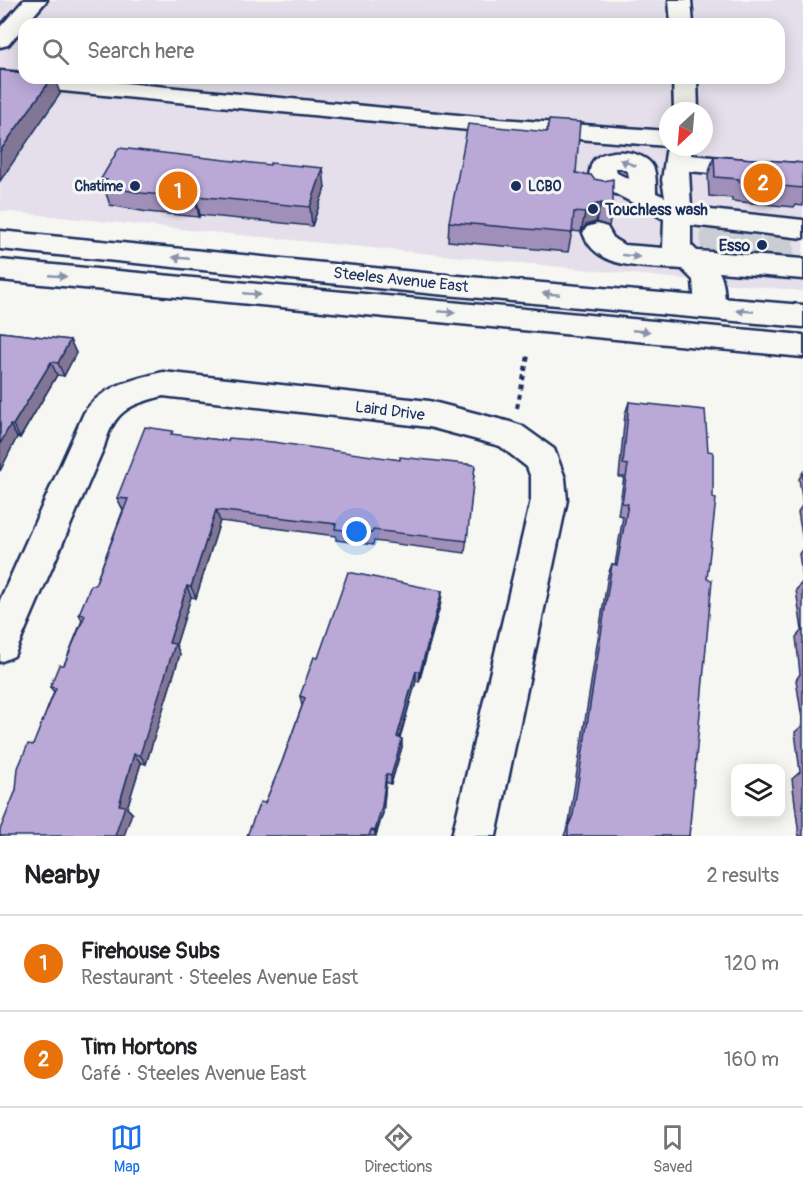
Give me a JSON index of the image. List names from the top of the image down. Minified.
{"streets":{"main road":["Steeles Avenue East","Laird Drive"]},"places":["Chatime","LCBO","Touchless wash","Esso"],"north":"bottom left","page":{"search":"Search here","pins":["2","1"],"heading":["Nearby","2 results"],"list":[{"mark":"1","name":"Firehouse Subs","note":"Restaurant · Steeles Avenue East","value":"120 m"},{"mark":"2","name":"Tim Hortons","note":"Café · Steeles Avenue East","value":"160 m"}],"nav":["Map","Directions","Saved"]}}
